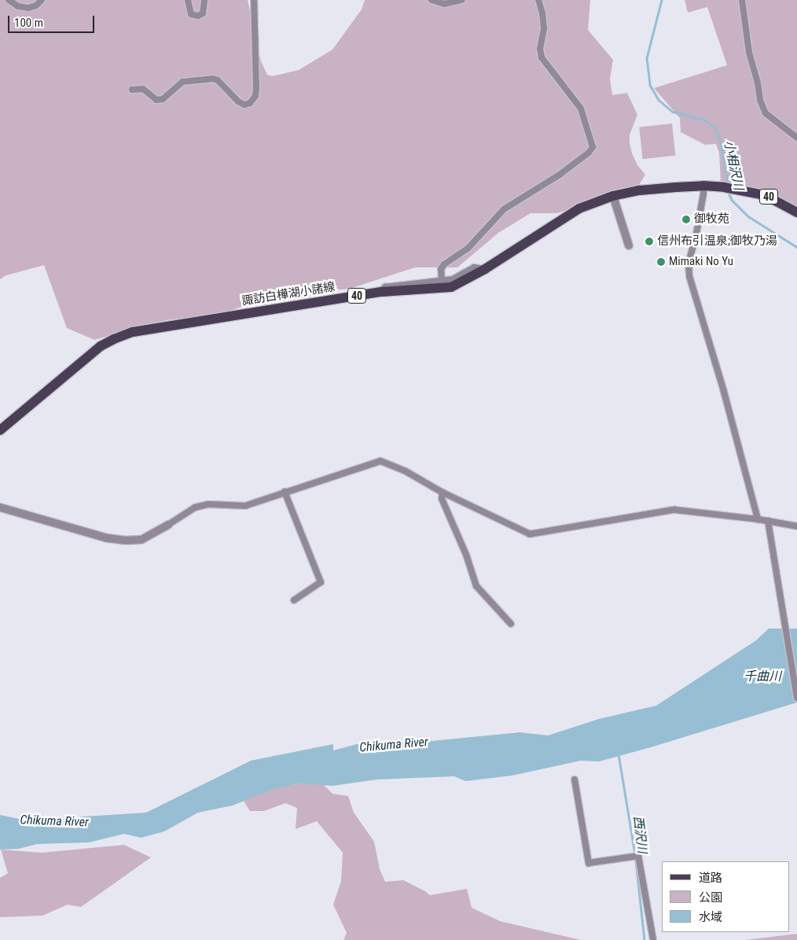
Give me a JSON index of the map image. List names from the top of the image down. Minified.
{"streets":{"main road":["40","諏訪白樺湖小諸線"]},"water":["小相沢川","千曲川","Chikuma River","西沢川"],"places":["御牧苑","信州布引温泉;御牧乃湯","Mimaki No Yu"],"legend":["道路","公園","水域"],"scale_bar":"100 m"}
